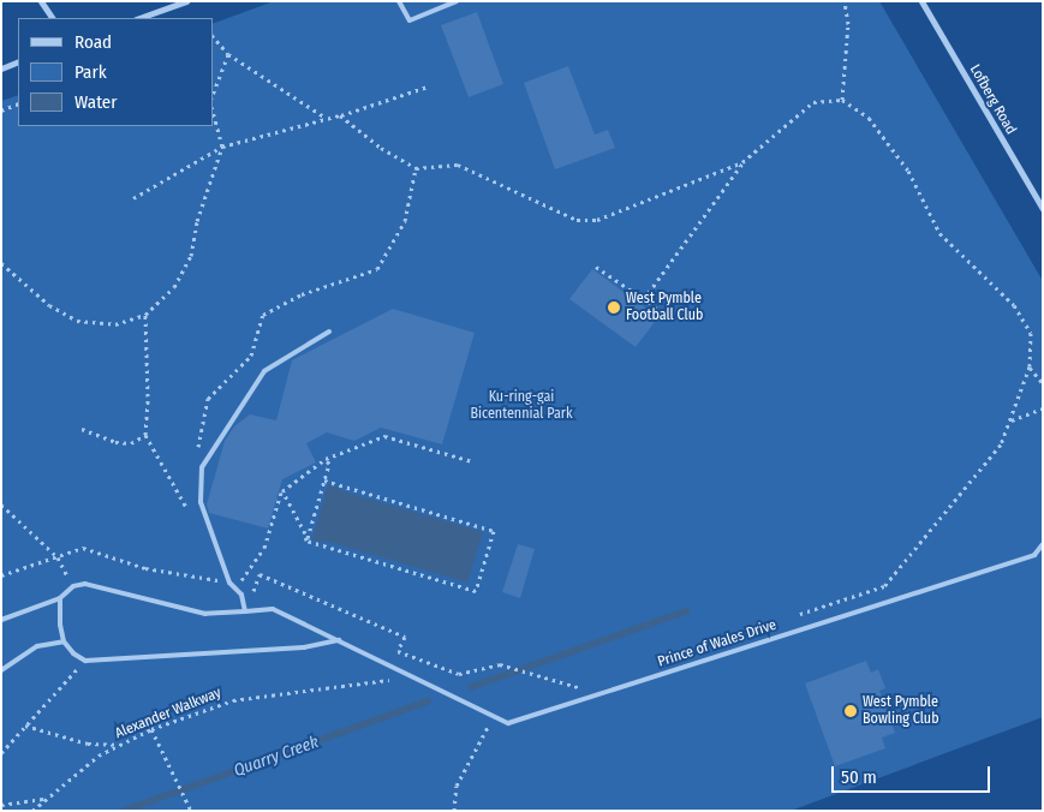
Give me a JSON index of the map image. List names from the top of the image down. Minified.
{"streets":{"street":["Lofberg Road"],"lane":["Prince of Wales Drive"],"path":["Alexander Walkway"]},"crossings":[["Prince of Wales Drive","Alexander Walkway"]],"water":["Quarry Creek"],"parks":["Ku-ring-gai Bicentennial Park"],"places":["West Pymble Football Club","West Pymble Bowling Club"],"legend":["Road","Park","Water"],"scale_bar":"50 m"}
